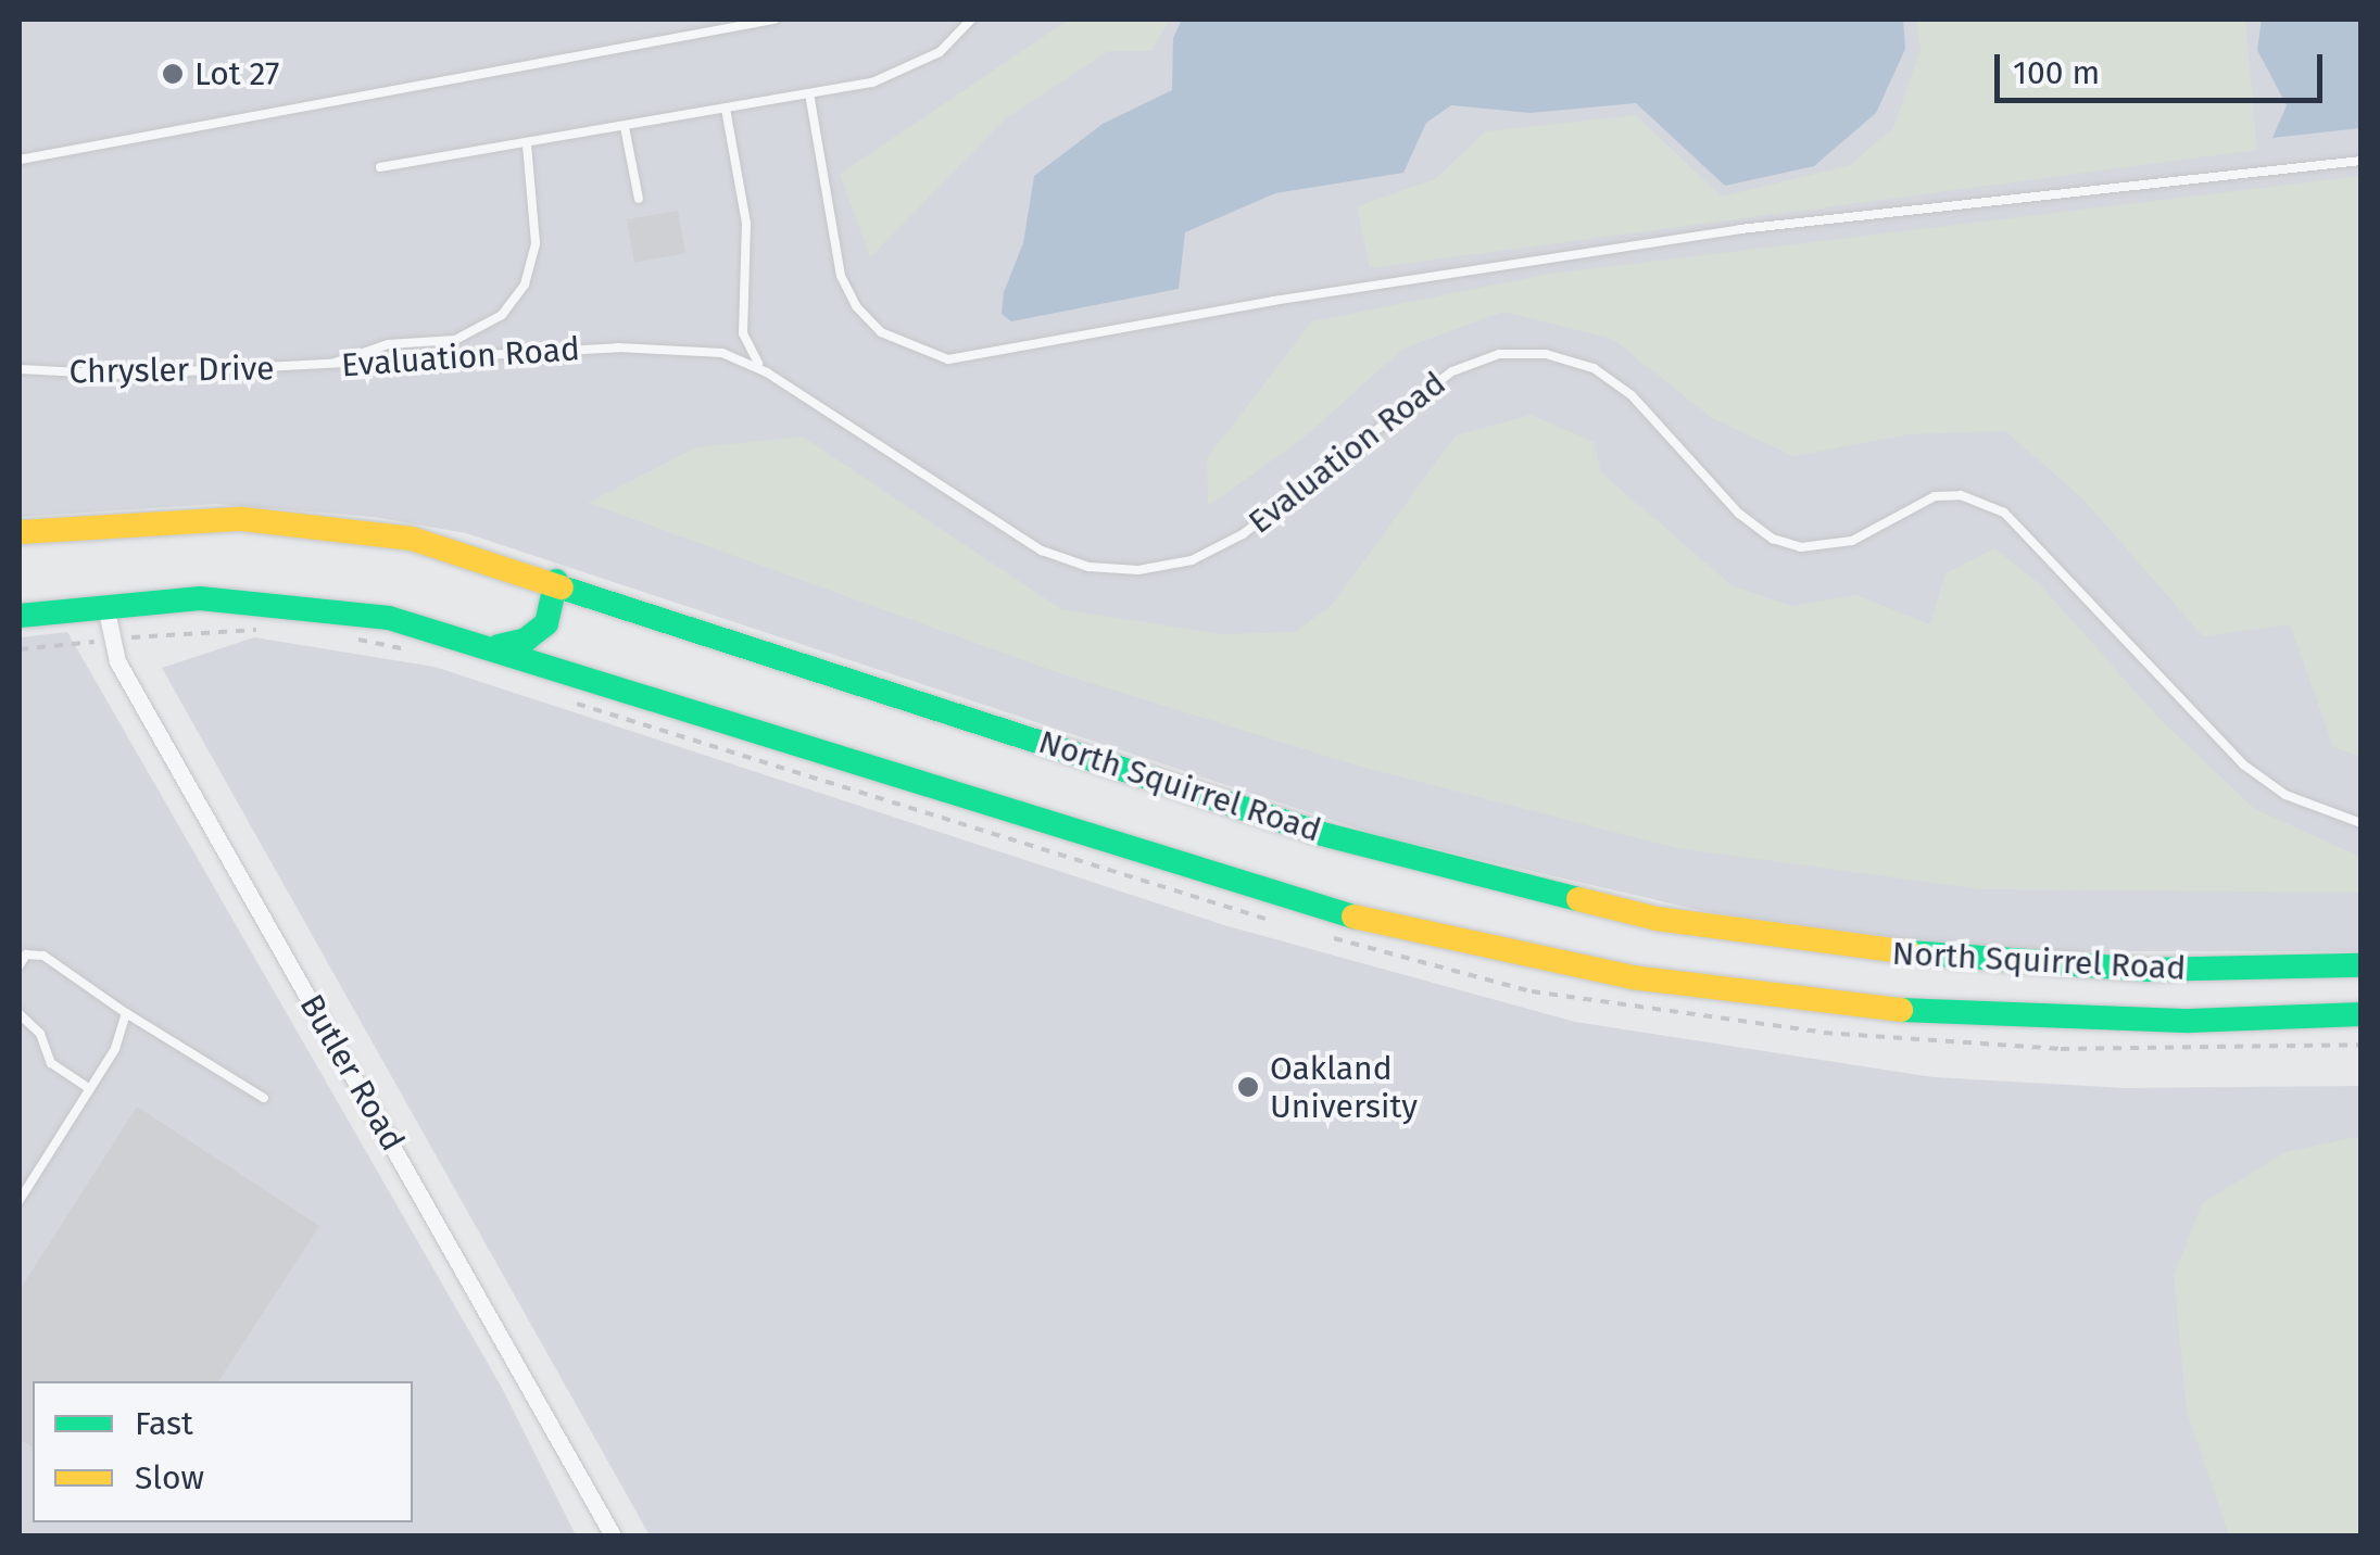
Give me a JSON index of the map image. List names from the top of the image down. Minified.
{"streets":{"main road":["North Squirrel Road"],"street":["Butler Road"],"lane":["Evaluation Road","Chrysler Drive"]},"crossings":[["Evaluation Road","Chrysler Drive"],["North Squirrel Road","Butler Road"]],"places":["Lot 27","Oakland University"],"legend":["Fast","Slow"],"scale_bar":"100 m"}
